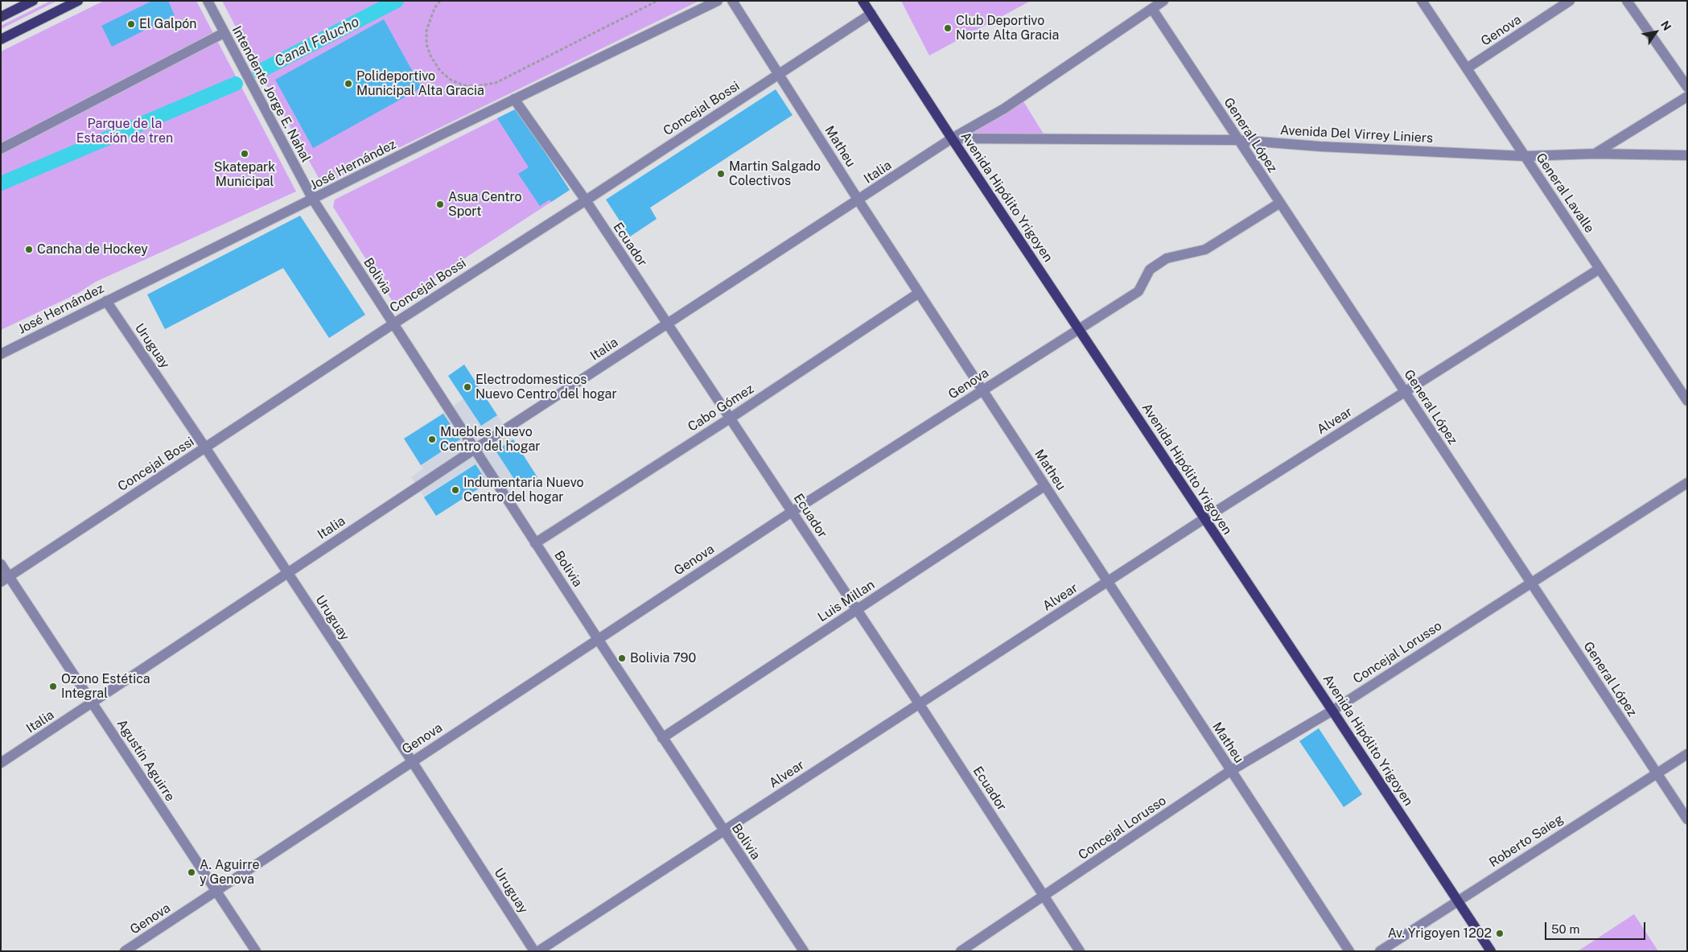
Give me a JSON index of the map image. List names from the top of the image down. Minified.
{"streets":{"main road":["Avenida Hipólito Yrigoyen"],"street":["Genova","Intendente Jorge E. Nahal","Concejal Bossi","Avenida Del Virrey Liniers","General López","Matheu","José Hernández","Italia","General Lavalle","Ecuador","Bolivia","Uruguay","Cabo Gómez","Alvear","Luis Millan","Concejal Lorusso","Agustín Aguirre","Roberto Saieg"]},"crossings":[["Genova","General López"],["Genova","Matheu"],["Genova","General Lavalle"],["Genova","Avenida Hipólito Yrigoyen"],["Genova","Ecuador"],["Genova","Bolivia"],["Genova","Uruguay"],["Genova","Agustín Aguirre"],["Intendente Jorge E. Nahal","José Hernández"],["Intendente Jorge E. Nahal","Bolivia"],["Concejal Bossi","Matheu"],["Concejal Bossi","Avenida Hipólito Yrigoyen"],["Concejal Bossi","Ecuador"],["Concejal Bossi","Bolivia"],["Concejal Bossi","Uruguay"],["Concejal Bossi","Agustín Aguirre"],["Avenida Del Virrey Liniers","General López"],["Avenida Del Virrey Liniers","Italia"],["Avenida Del Virrey Liniers","General Lavalle"],["Avenida Del Virrey Liniers","Avenida Hipólito Yrigoyen"],["General López","Italia"],["General López","Alvear"],["General López","Concejal Lorusso"],["General López","Roberto Saieg"],["Matheu","Italia"],["Matheu","Cabo Gómez"],["Matheu","Alvear"],["Matheu","Luis Millan"],["Matheu","Concejal Lorusso"],["José Hernández","Ecuador"],["José Hernández","Bolivia"],["José Hernández","Uruguay"],["Italia","Avenida Hipólito Yrigoyen"],["Italia","Ecuador"],["Italia","Bolivia"],["Italia","Uruguay"],["Italia","Agustín Aguirre"],["General Lavalle","Alvear"],["Avenida Hipólito Yrigoyen","Alvear"],["Avenida Hipólito Yrigoyen","Concejal Lorusso"],["Avenida Hipólito Yrigoyen","Roberto Saieg"],["Ecuador","Cabo Gómez"],["Ecuador","Alvear"],["Ecuador","Luis Millan"],["Ecuador","Concejal Lorusso"],["Bolivia","Cabo Gómez"],["Bolivia","Alvear"],["Bolivia","Luis Millan"]],"water":["Canal Falucho"],"parks":["Parque de la Estación de tren"],"places":["El Galpón","Club Deportivo Norte Alta Gracia","Polideportivo Municipal Alta Gracia","Skatepark Municipal","Martin Salgado Colectivos","Asua Centro Sport","Cancha de Hockey","Electrodomesticos Nuevo Centro del hogar","Muebles Nuevo Centro del hogar","Indumentaria Nuevo Centro del hogar","Bolivia 790","Ozono Estética Integral","A. Aguirre y Genova","Av. Yrigoyen 1202"],"scale_bar":"50 m","north":"top right"}
